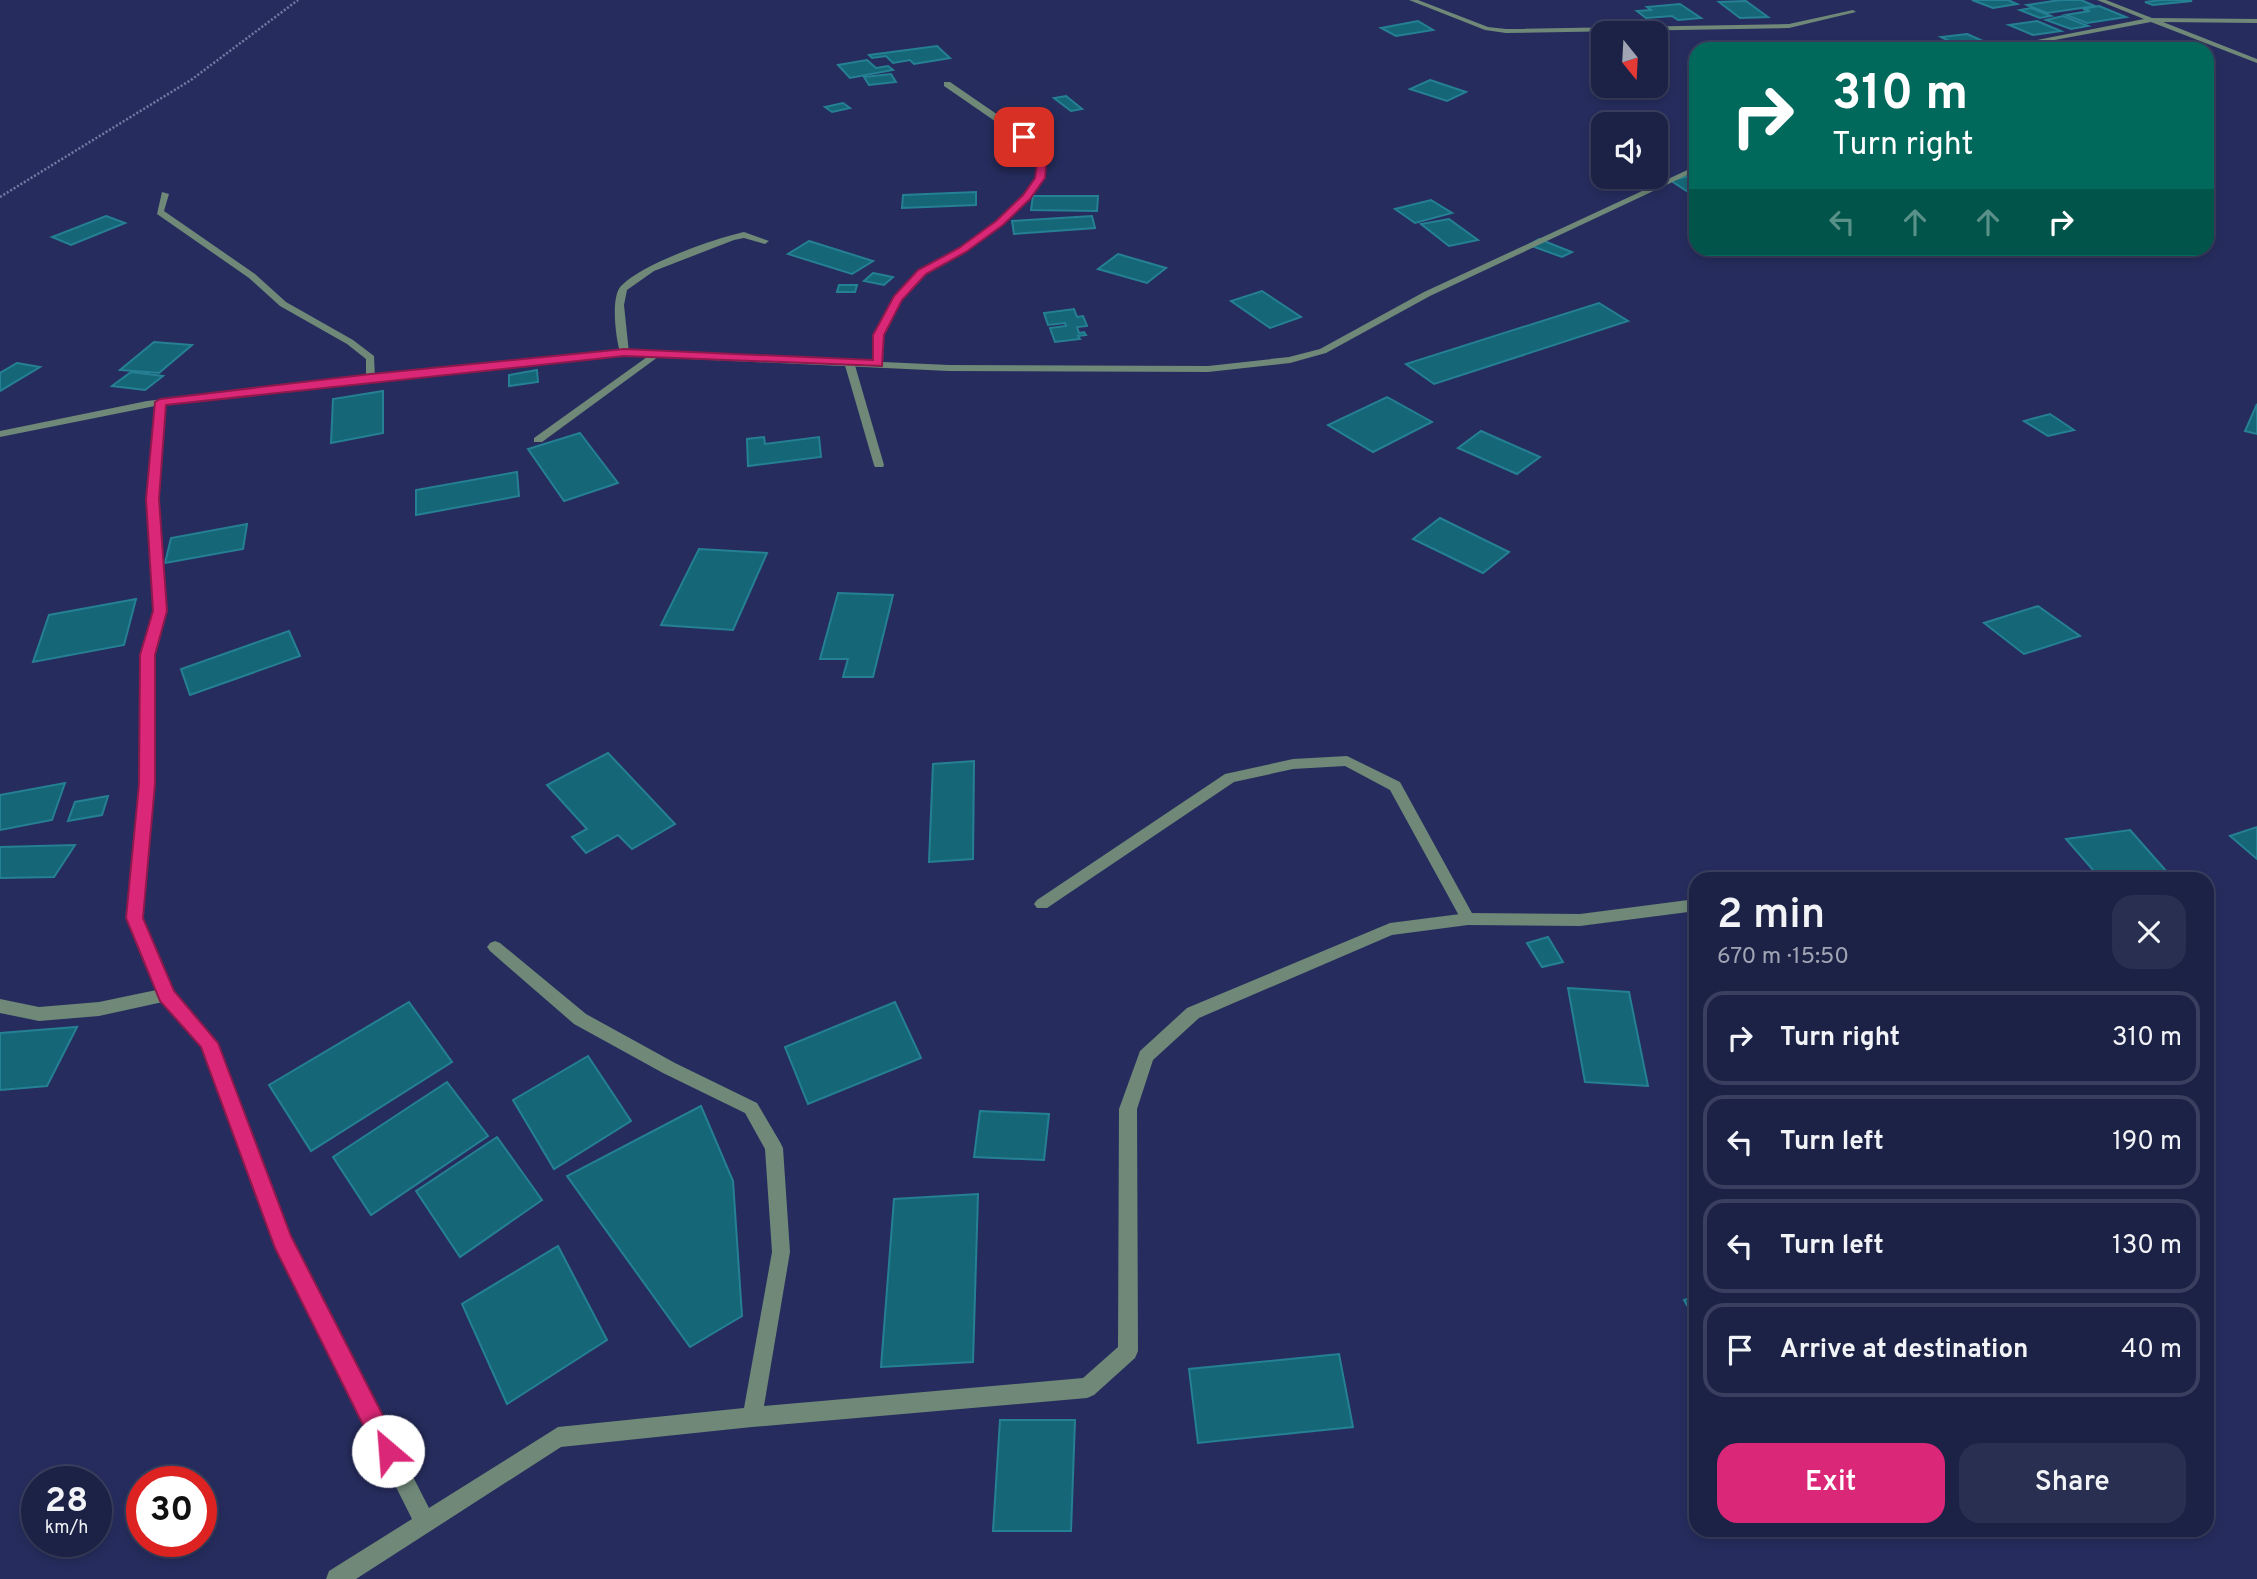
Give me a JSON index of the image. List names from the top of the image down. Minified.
{"north":"bottom","page":{"turn":["310 m","Turn right"],"heading":["2 min","670 m · 15:50"],"list":[{"name":"Turn right","value":"310 m"},{"name":"Turn left","value":"190 m"},{"name":"Turn left","value":"130 m"},{"name":"Arrive at destination","value":"40 m"}],"buttons":["Exit","Share"],"speed":"28 km/h","limit":"30"}}
